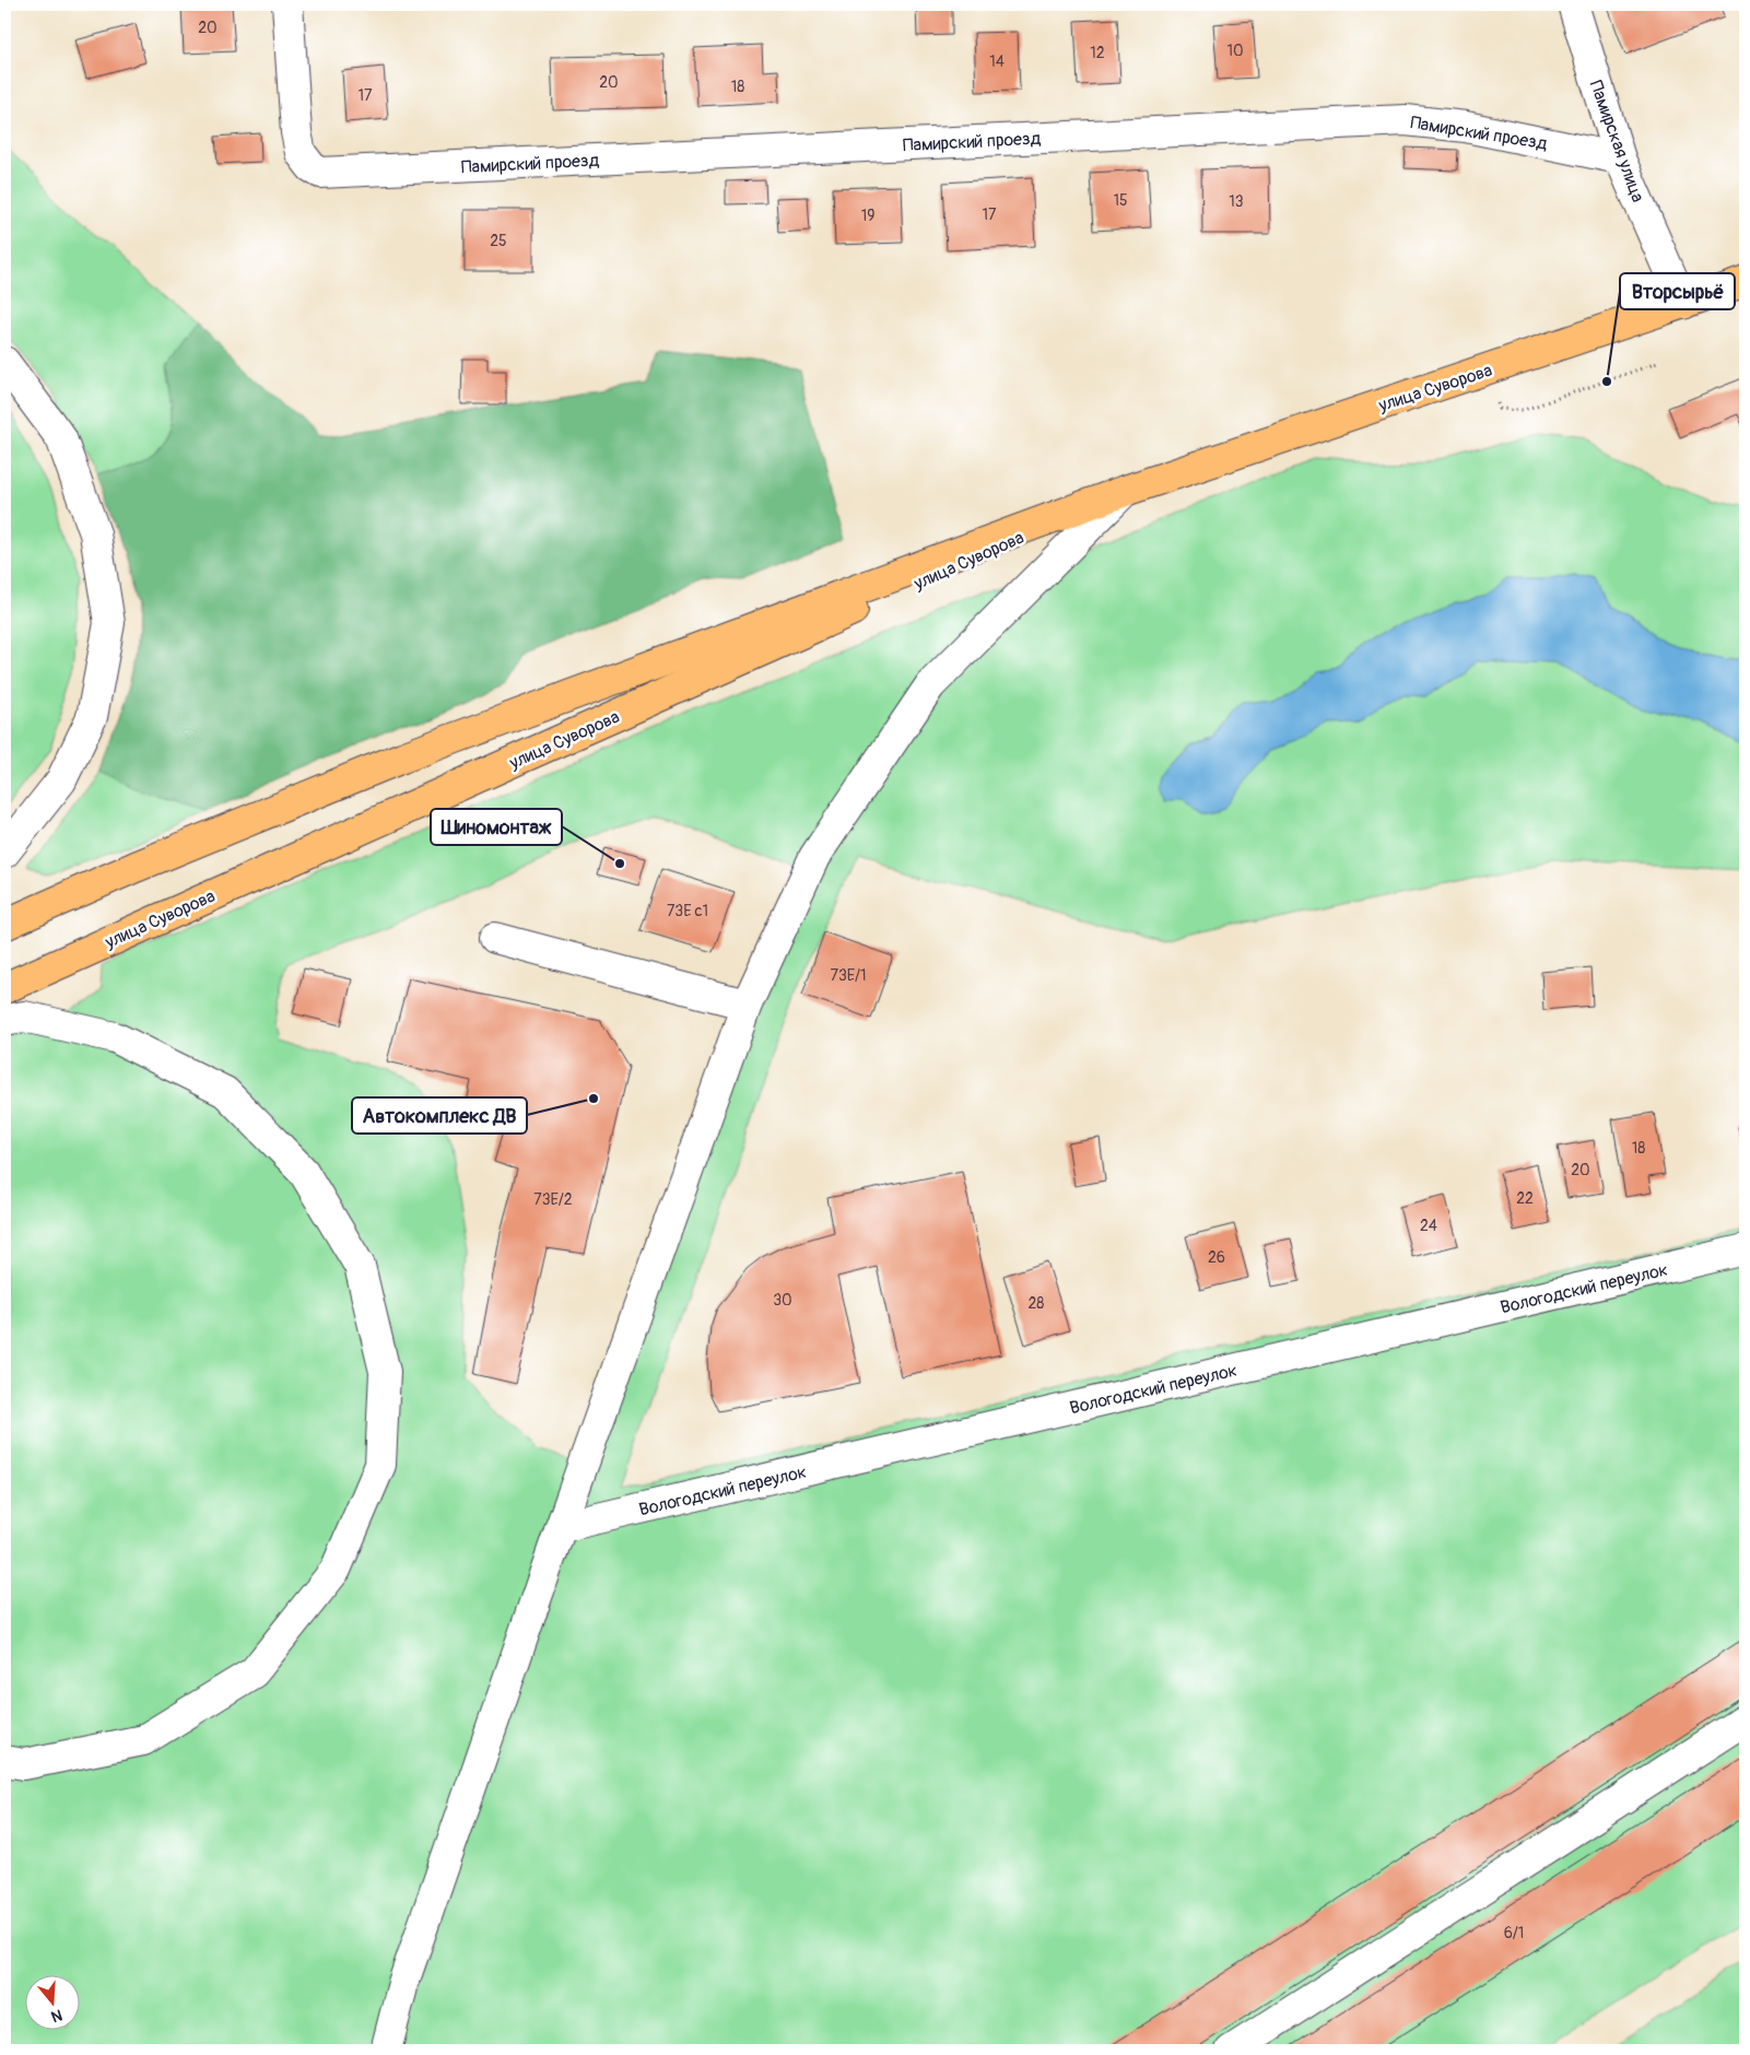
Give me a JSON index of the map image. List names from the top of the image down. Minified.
{"streets":{"main road":["улица Суворова"],"street":["Памирский проезд","Памирская улица","Вологодский переулок"]},"crossings":[["Памирский проезд","Памирская улица"],["Памирская улица","улица Суворова"]],"places":["Вторсырьё","Шиномонтаж","Автокомплекс ДВ"],"house_numbers":["20","10","12","14","20","18","17","15","13","17","19","25","73Е с1","73Е/1","18","20","22","73Е/2","24","26","30","28","6/1"],"north":"bottom"}
